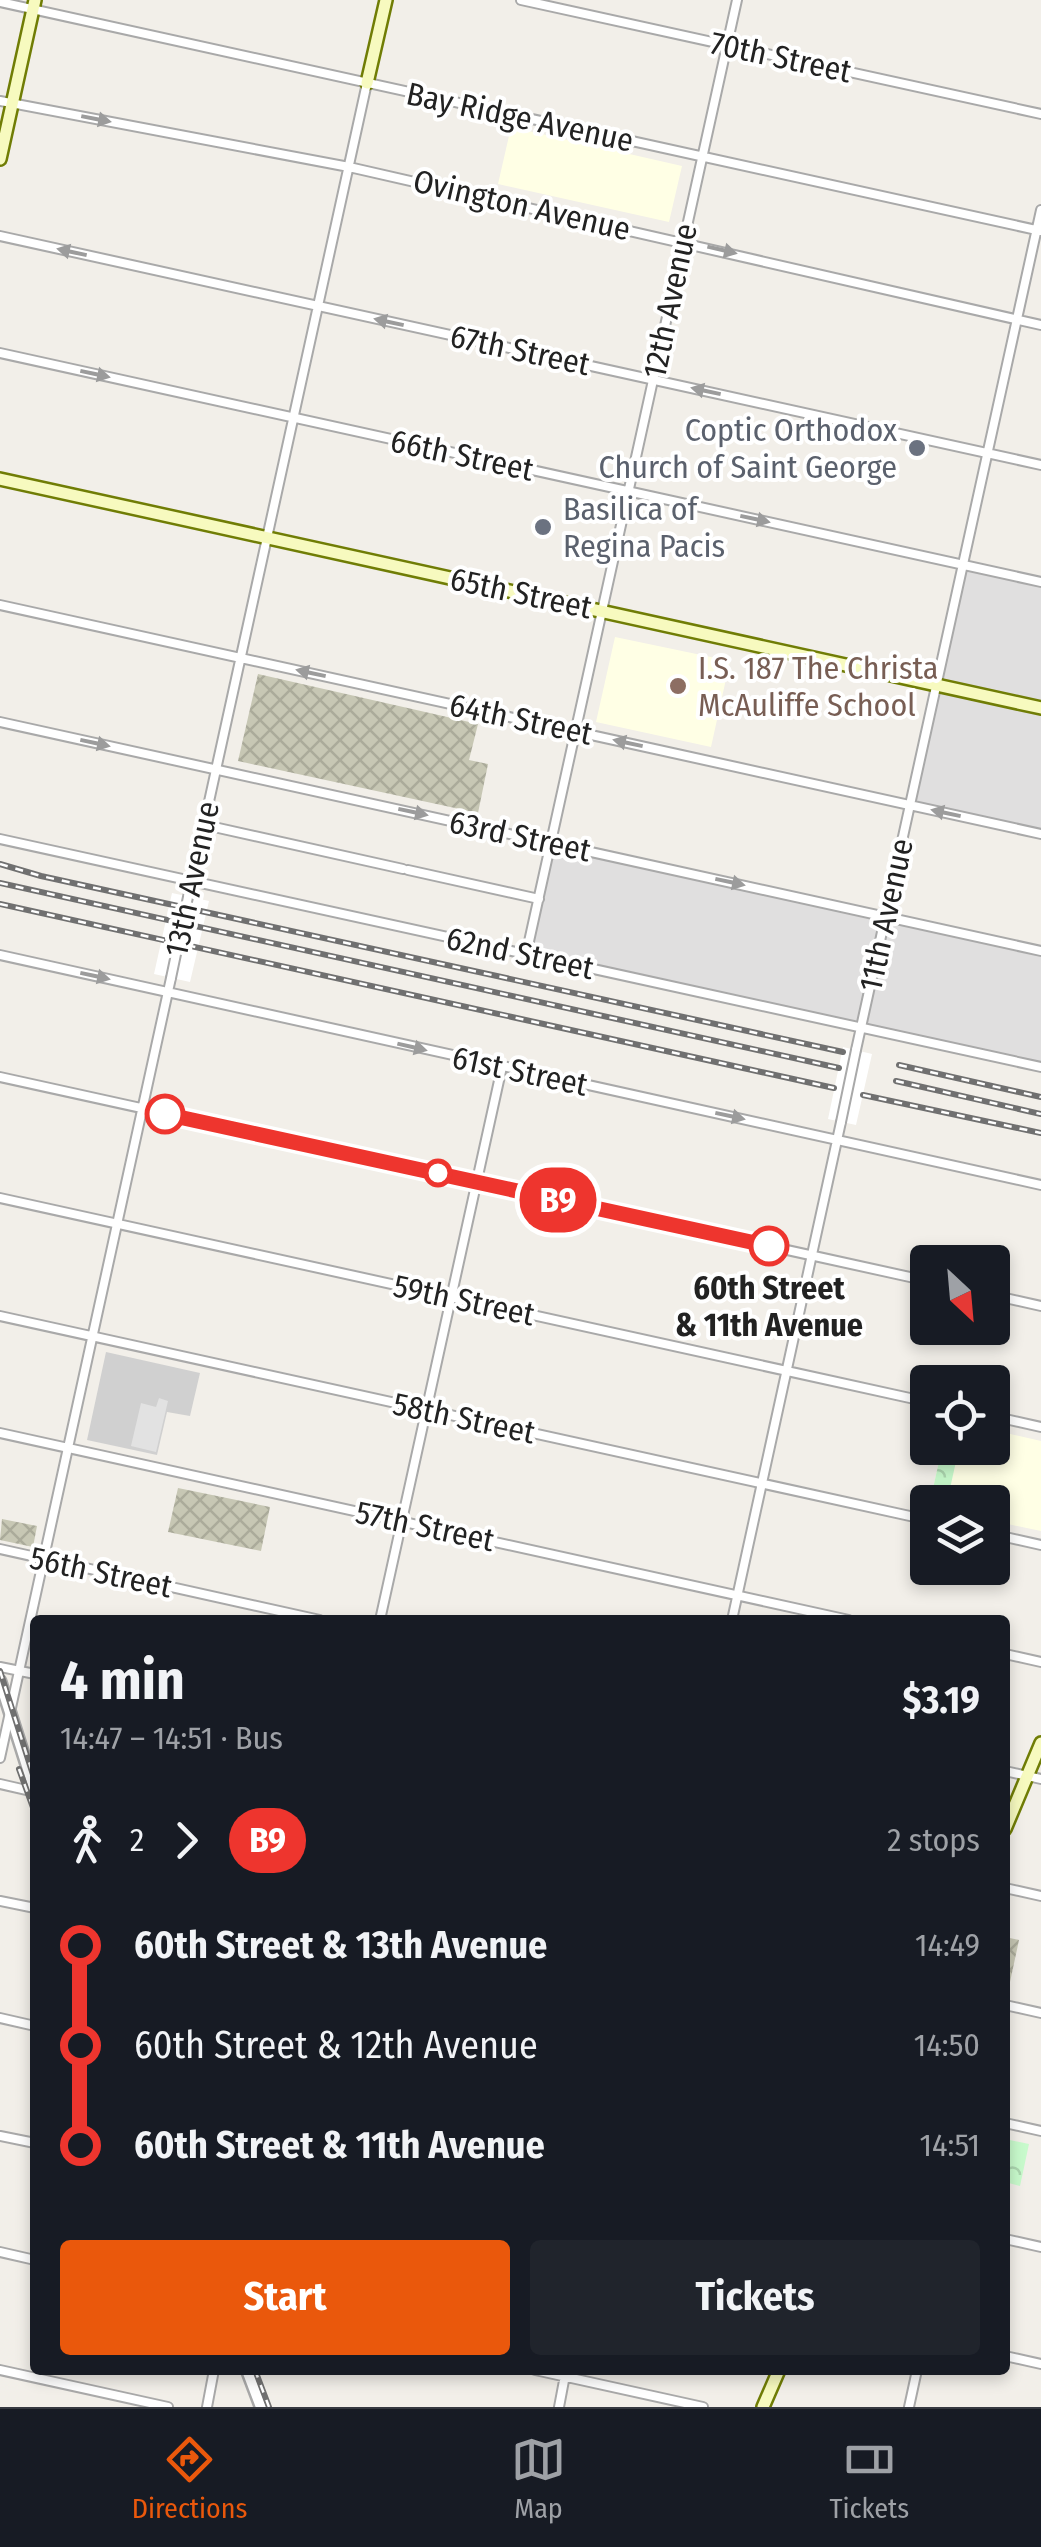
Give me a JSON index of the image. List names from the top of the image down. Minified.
{"streets":{"main road":["65th Street","13th Avenue"],"street":["70th Street","Bay Ridge Avenue","Ovington Avenue","12th Avenue","67th Street","66th Street","64th Street","63rd Street","11th Avenue","62nd Street","61st Street","59th Street","58th Street","57th Street","56th Street"]},"crossings":[["70th Street","12th Avenue"],["Bay Ridge Avenue","12th Avenue"],["Bay Ridge Avenue","13th Avenue"],["Bay Ridge Avenue","11th Avenue"],["Ovington Avenue","12th Avenue"],["Ovington Avenue","13th Avenue"],["Ovington Avenue","11th Avenue"],["12th Avenue","67th Street"],["12th Avenue","66th Street"],["12th Avenue","65th Street"],["12th Avenue","64th Street"],["12th Avenue","63rd Street"],["12th Avenue","62nd Street"],["67th Street","13th Avenue"],["67th Street","11th Avenue"],["66th Street","13th Avenue"],["66th Street","11th Avenue"],["65th Street","13th Avenue"],["65th Street","11th Avenue"],["64th Street","13th Avenue"],["64th Street","11th Avenue"],["63rd Street","13th Avenue"],["63rd Street","11th Avenue"],["13th Avenue","62nd Street"],["13th Avenue","61st Street"],["13th Avenue","59th Street"],["13th Avenue","58th Street"],["13th Avenue","57th Street"],["13th Avenue","56th Street"],["11th Avenue","62nd Street"],["11th Avenue","61st Street"],["11th Avenue","59th Street"],["11th Avenue","58th Street"],["11th Avenue","57th Street"]],"one_way":["Ovington Avenue","67th Street","66th Street","64th Street","61st Street"],"places":["Coptic Orthodox Church of Saint George","Basilica of Regina Pacis","I.S. 187 The Christa McAuliffe School","60th Street & 11th Avenue"],"lines":["bus line B9"],"north":"bottom right","page":{"on_map":"B9","heading":["4 min","14:47 – 14:51 · Bus","$3.19"],"legs":["2","B9","2 stops"],"list":[{"name":"60th Street & 13th Avenue","value":"14:49"},{"name":"60th Street & 12th Avenue","value":"14:50"},{"name":"60th Street & 11th Avenue","value":"14:51"}],"buttons":["Start","Tickets"],"tabs":["Directions","Map","Tickets"]}}
